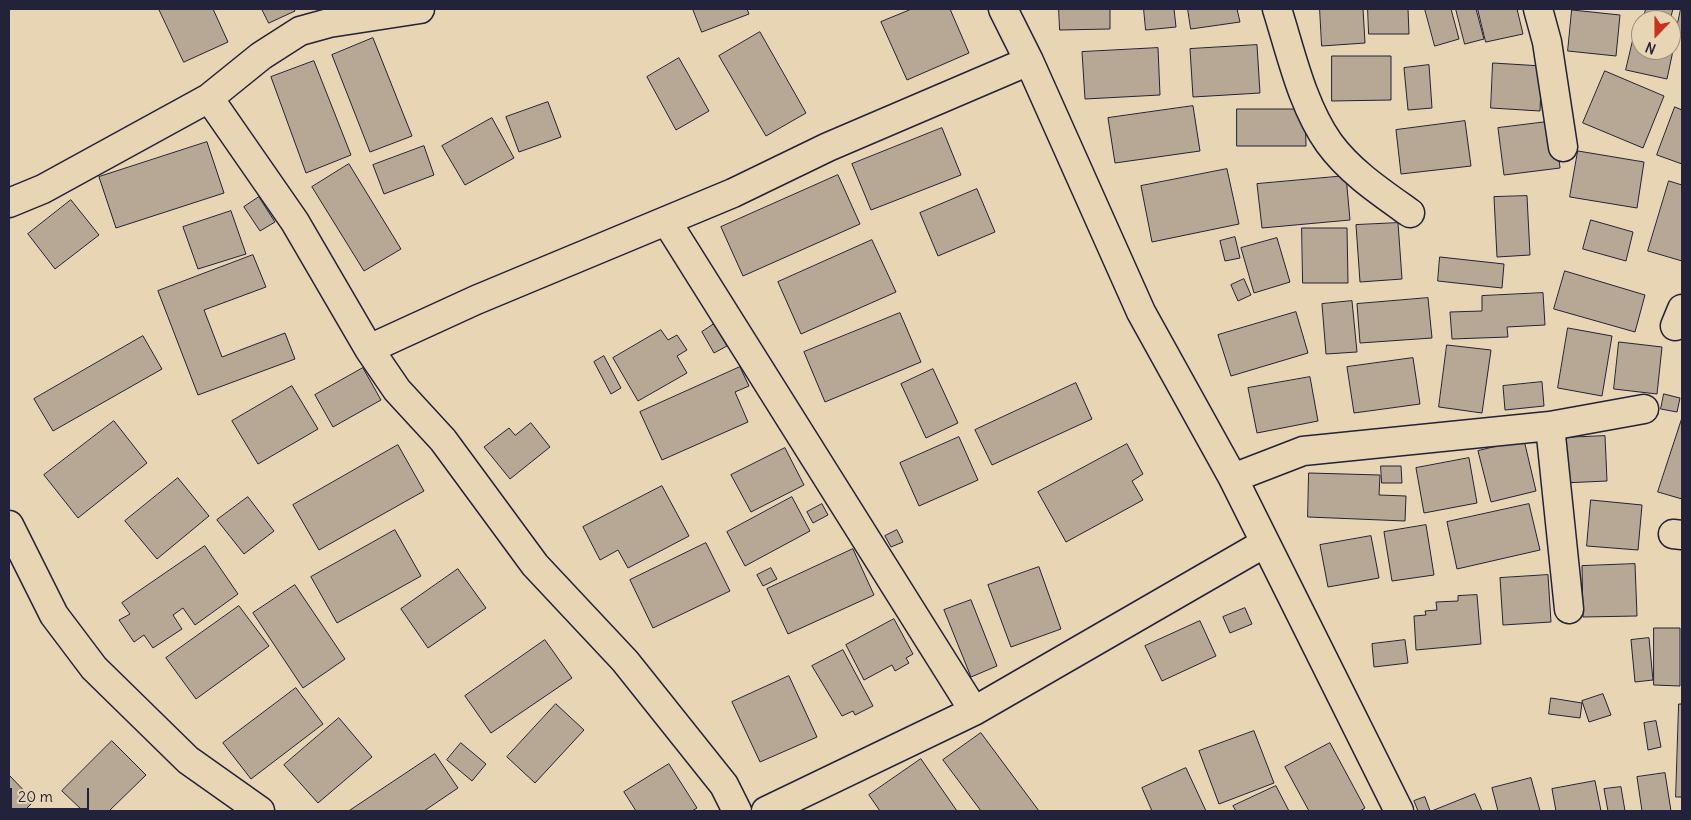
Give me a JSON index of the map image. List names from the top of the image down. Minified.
{"scale_bar":"20 m","north":"bottom"}
